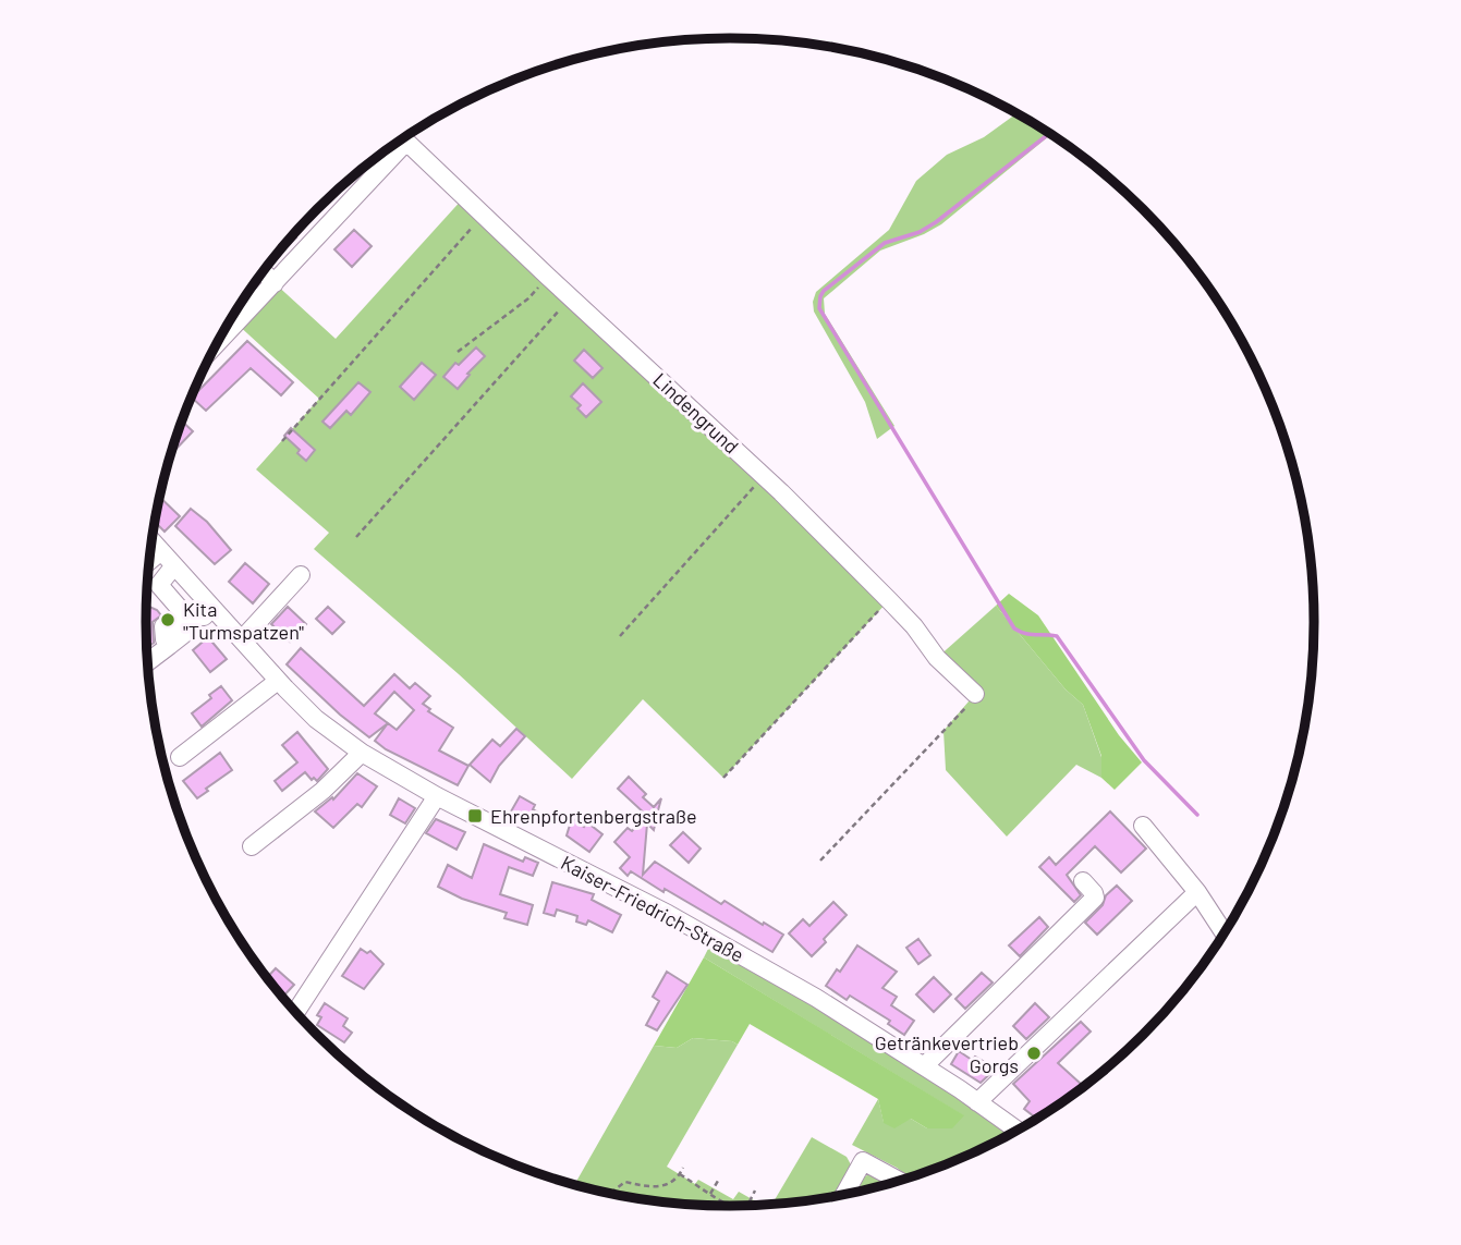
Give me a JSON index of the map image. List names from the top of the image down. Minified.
{"streets":{"street":["Lindengrund","Kaiser-Friedrich-Straße"]},"places":{"other":["Kita \"Turmspatzen\"","Getränkevertrieb Gorgs"],"transit":["Ehrenpfortenbergstraße"]}}
